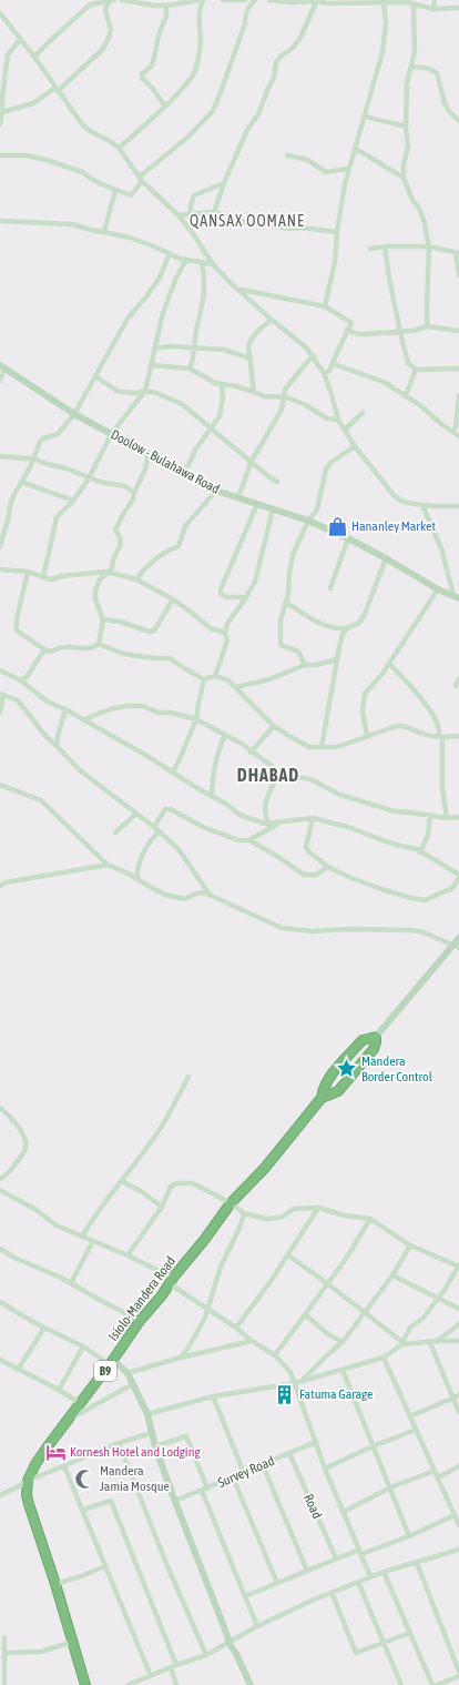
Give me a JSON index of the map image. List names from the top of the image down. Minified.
{"streets":{"highway":["Isiolo-Mandera Road","B9"],"main road":["Doolow - Bulahawa Road"],"street":["Survey Road","Road"]},"crossings":[["Isiolo-Mandera Road","B9"],["Survey Road","Road"]],"districts":["QANSAX OOMANE","DHABAD"],"places":{"shop":["Hananley Market"],"place":["Mandera Border Control"],"building":["Fatuma Garage"],"hotel":["Kornesh Hotel and Lodging"],"mosque":["Mandera Jamia Mosque"]}}
